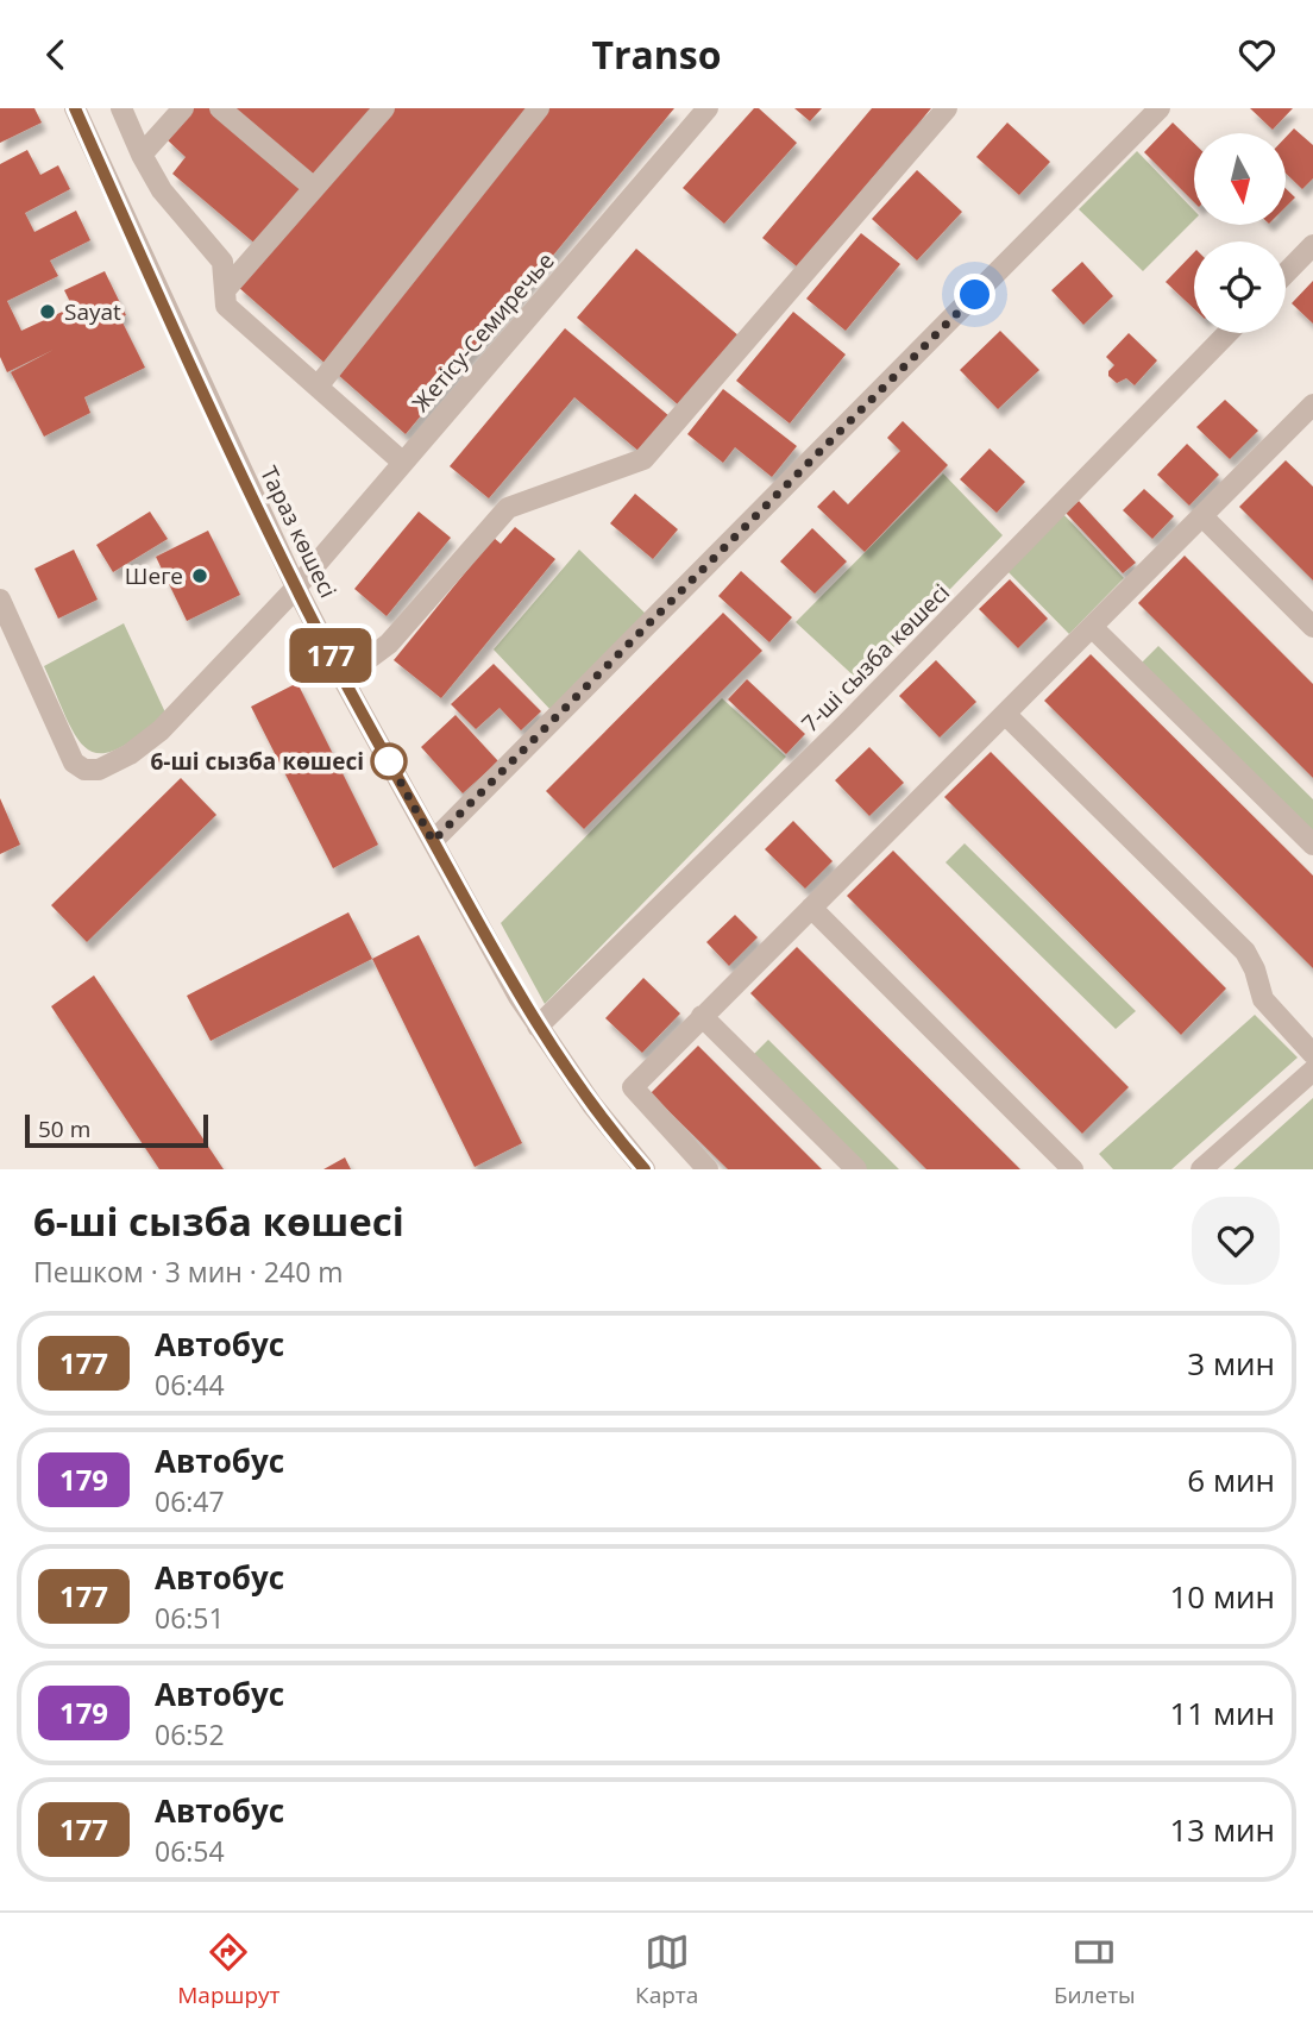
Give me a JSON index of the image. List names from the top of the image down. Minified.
{"streets":{"street":["Жетісу-Семиречье","Тараз көшесі","7-ші сызба көшесі"]},"crossings":[["Жетісу-Семиречье","Тараз көшесі"],["Тараз көшесі","7-ші сызба көшесі"]],"places":["Sayat","Шеге","6-ші сызба көшесі"],"lines":["bus line 177"],"scale_bar":"50 m","north":"bottom","page":{"header":"Transo","on_map":"177","scale":"50 m","heading":["6-ші сызба көшесі","Пешком · 3 мин · 240 m"],"list":[{"mark":"177","name":"Автобус","note":"06:44","value":"3 мин"},{"mark":"179","name":"Автобус","note":"06:47","value":"6 мин"},{"mark":"177","name":"Автобус","note":"06:51","value":"10 мин"},{"mark":"179","name":"Автобус","note":"06:52","value":"11 мин"},{"mark":"177","name":"Автобус","note":"06:54","value":"13 мин"}],"tabs":["Маршрут","Карта","Билеты"]}}
